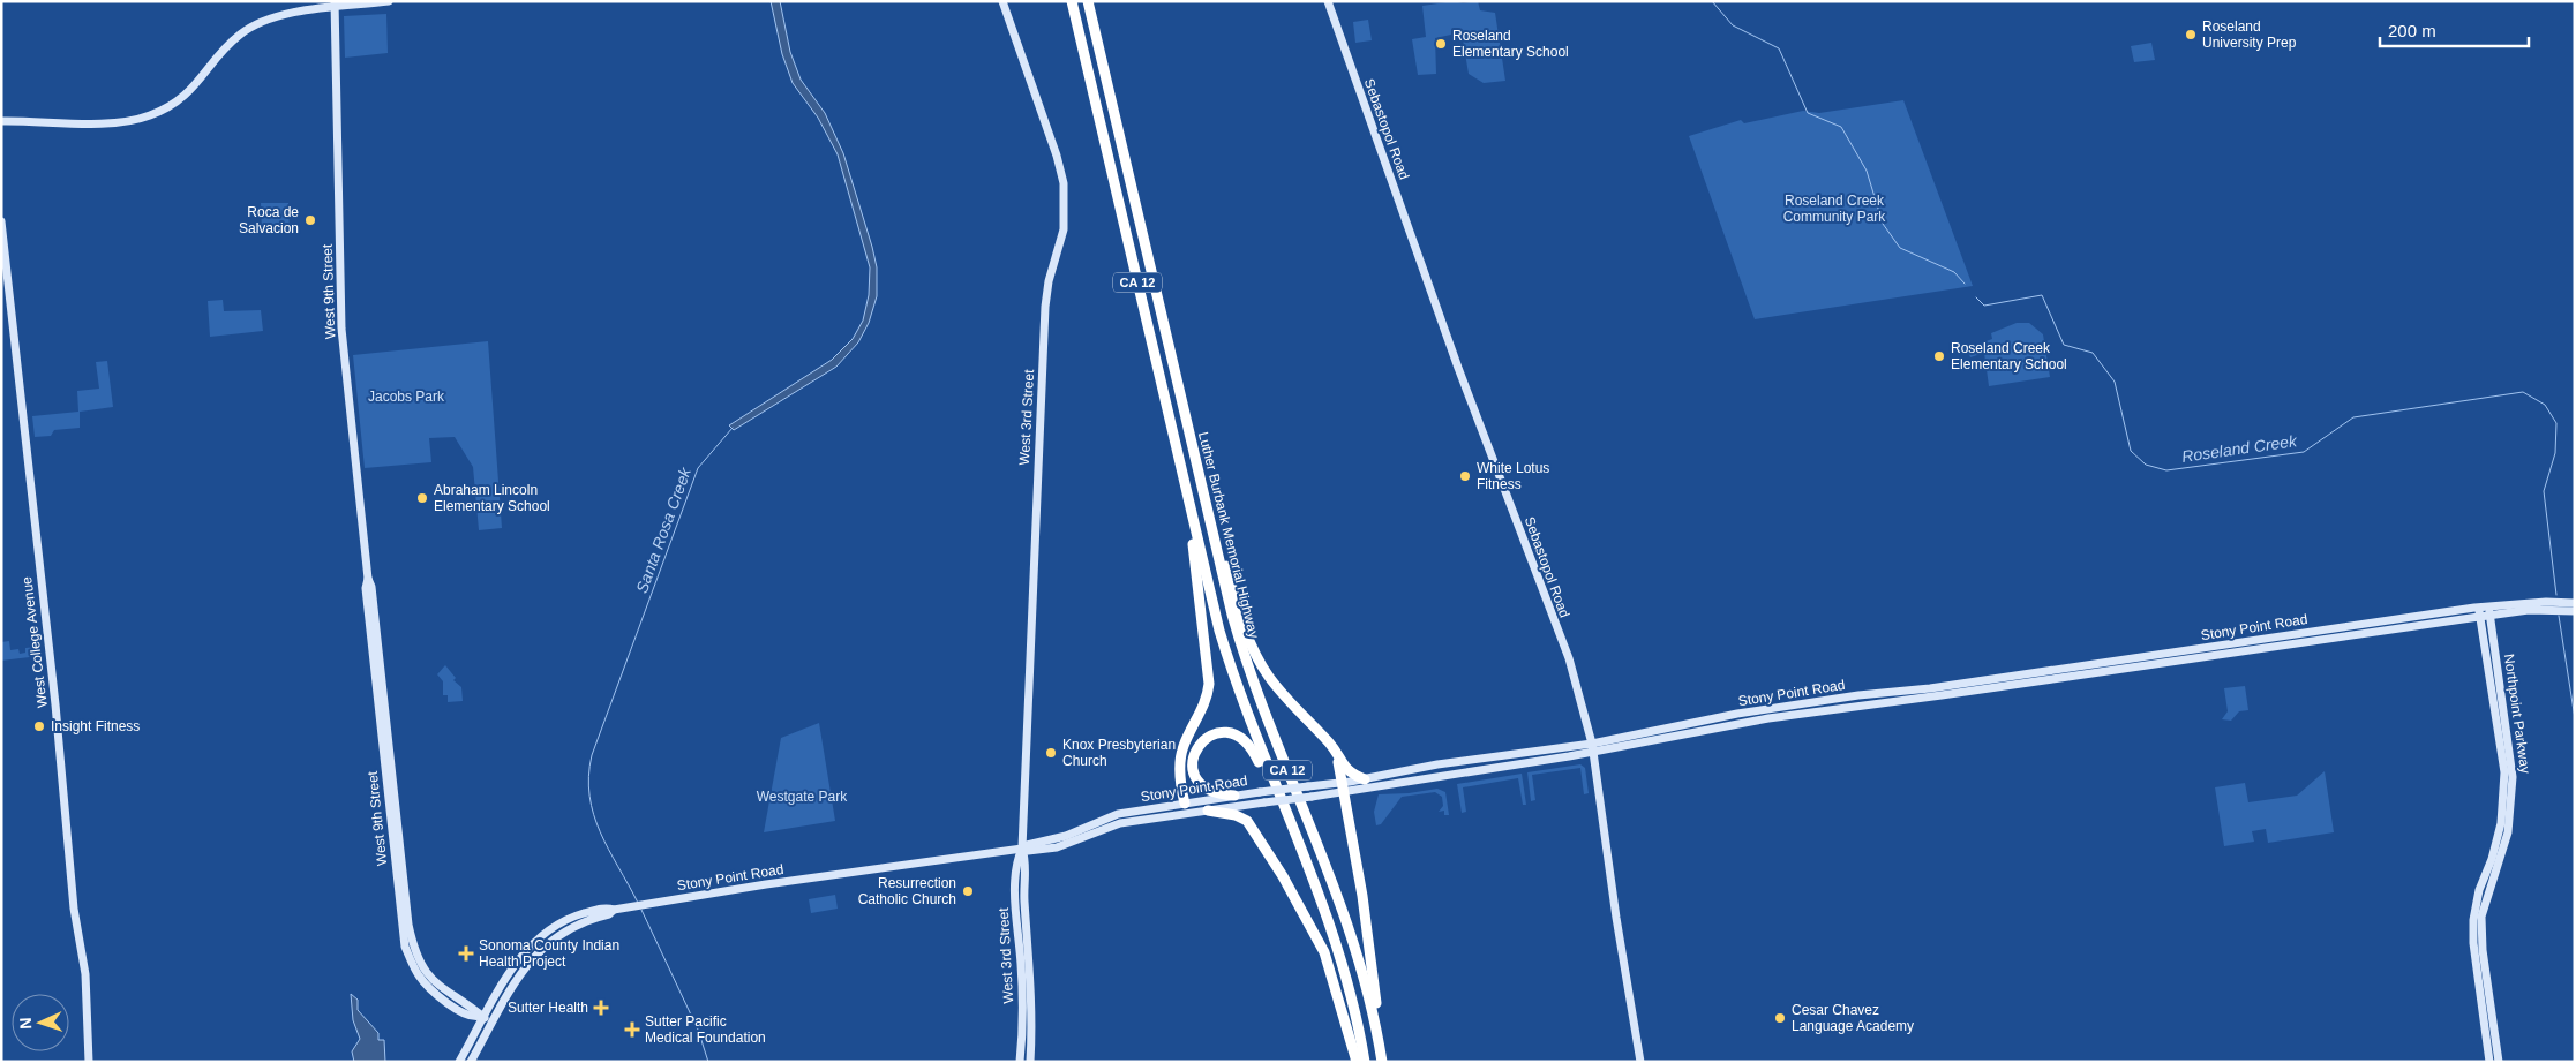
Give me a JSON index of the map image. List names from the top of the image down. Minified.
{"streets":{"highway":["CA 12","Luther Burbank Memorial Highway"],"main road":["Sebastopol Road","West 9th Street","West 3rd Street","Stony Point Road","West College Avenue","Northpoint Parkway"]},"crossings":[["Sebastopol Road","Stony Point Road"],["West 9th Street","Stony Point Road"],["West 3rd Street","Stony Point Road"],["Stony Point Road","Northpoint Parkway"]],"water":["Roseland Creek","Santa Rosa Creek"],"parks":["Roseland Creek Community Park","Jacobs Park","Westgate Park"],"places":{"other":["Roseland University Prep","Roseland Elementary School","Roca de Salvacion","Roseland Creek Elementary School","White Lotus Fitness","Abraham Lincoln Elementary School","Insight Fitness","Knox Presbyterian Church","Resurrection Catholic Church","Cesar Chavez Language Academy"],"health":["Sonoma County Indian Health Project","Sutter Health","Sutter Pacific Medical Foundation"]},"scale_bar":"200 m","north":"left"}
